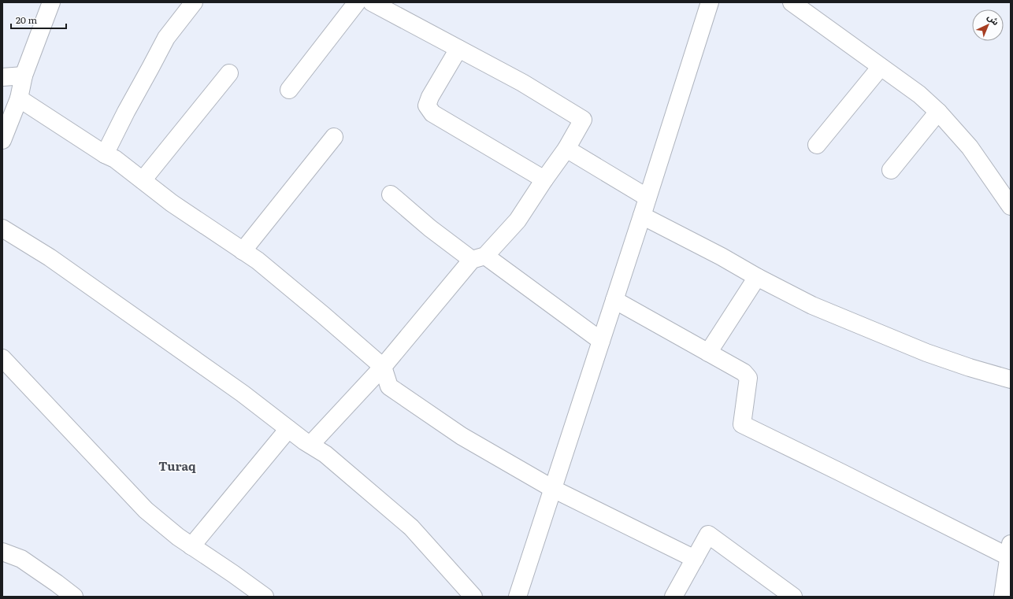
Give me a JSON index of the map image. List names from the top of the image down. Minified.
{"districts":["Turaq"],"scale_bar":"20 m","north":"top right"}
